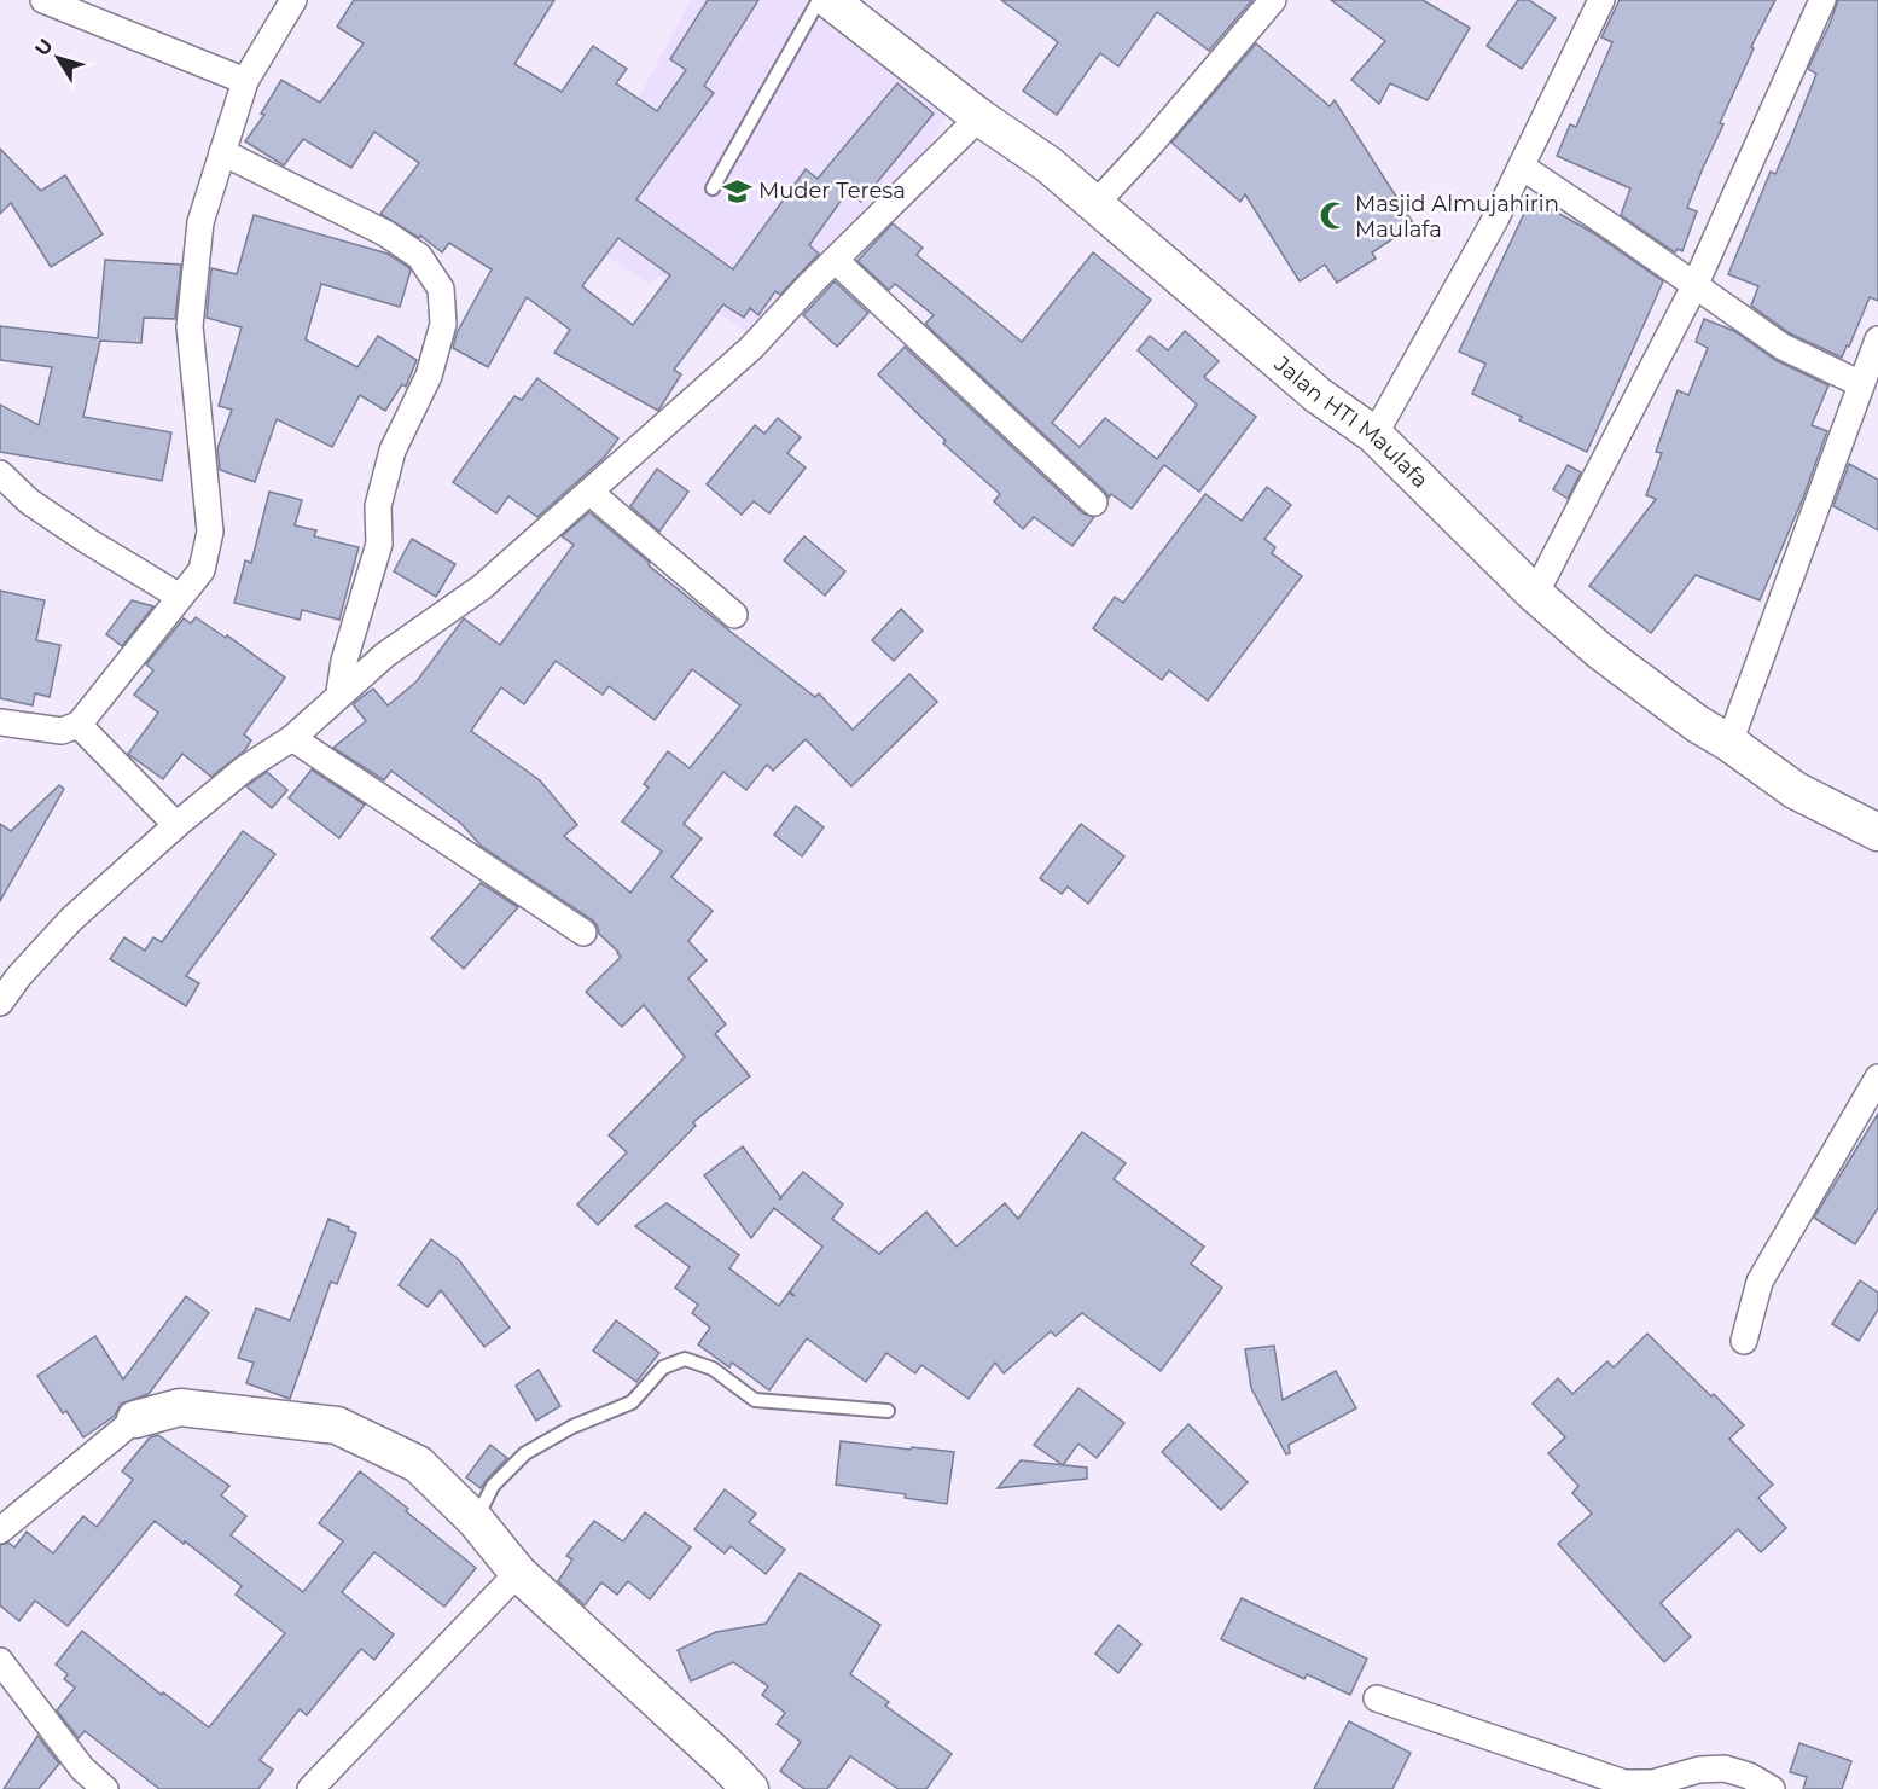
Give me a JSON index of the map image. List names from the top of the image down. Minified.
{"streets":{"street":["Jalan HTI Maulafa"]},"places":{"school or university":["Muder Teresa"],"mosque":["Masjid Almujahirin Maulafa"]},"north":"top left"}
